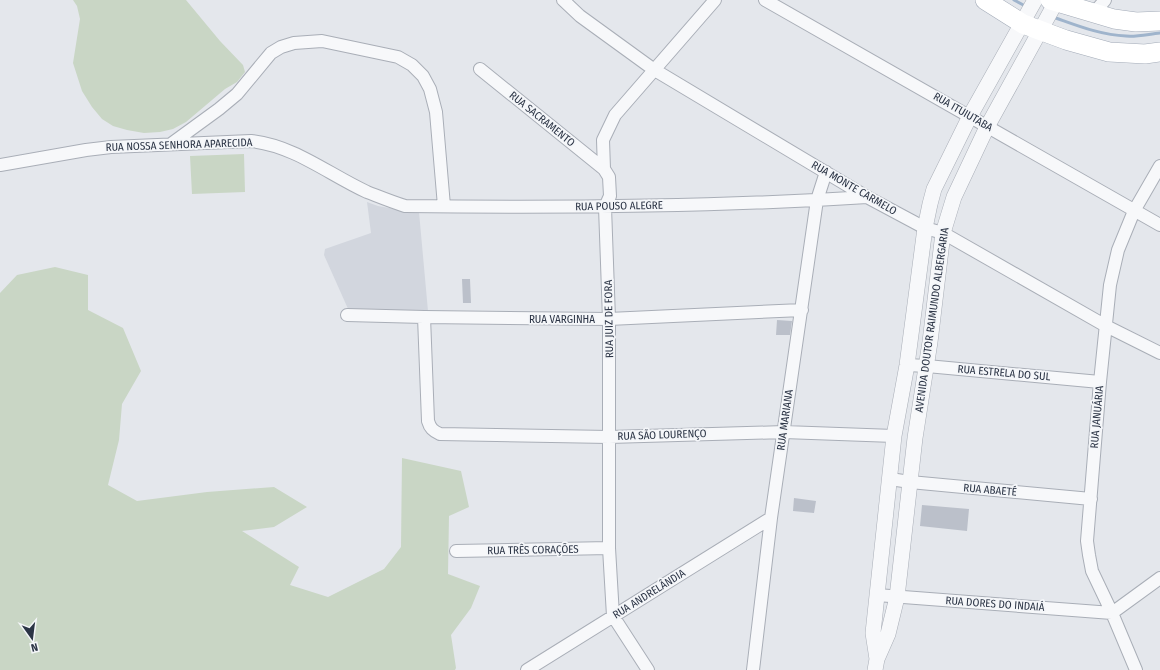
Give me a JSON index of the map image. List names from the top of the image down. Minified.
{"streets":{"street":["RUA ITUIUTABA","RUA SACRAMENTO","RUA NOSSA SENHORA APARECIDA","RUA MONTE CARMELO","RUA POUSO ALEGRE","RUA VARGINHA","RUA JUIZ DE FORA","AVENIDA DOUTOR RAIMUNDO ALBERGARIA","RUA ESTRELA DO SUL","RUA JANUÁRIA","RUA MARIANA","RUA SÃO LOURENÇO","RUA ABAETÉ","RUA TRÊS CORAÇÕES","RUA ANDRELÂNDIA","RUA DORES DO INDAIÁ"]},"crossings":[["RUA ITUIUTABA","AVENIDA DOUTOR RAIMUNDO ALBERGARIA"],["RUA ITUIUTABA","RUA JANUÁRIA"],["RUA SACRAMENTO","RUA JUIZ DE FORA"],["RUA NOSSA SENHORA APARECIDA","RUA POUSO ALEGRE"],["RUA MONTE CARMELO","RUA POUSO ALEGRE"],["RUA MONTE CARMELO","RUA JUIZ DE FORA"],["RUA MONTE CARMELO","AVENIDA DOUTOR RAIMUNDO ALBERGARIA"],["RUA MONTE CARMELO","RUA JANUÁRIA"],["RUA MONTE CARMELO","RUA MARIANA"],["RUA POUSO ALEGRE","RUA JUIZ DE FORA"],["RUA POUSO ALEGRE","RUA MARIANA"],["RUA VARGINHA","RUA JUIZ DE FORA"],["RUA VARGINHA","RUA MARIANA"],["RUA VARGINHA","RUA SÃO LOURENÇO"],["RUA JUIZ DE FORA","RUA SÃO LOURENÇO"],["RUA JUIZ DE FORA","RUA TRÊS CORAÇÕES"],["RUA JUIZ DE FORA","RUA ANDRELÂNDIA"],["AVENIDA DOUTOR RAIMUNDO ALBERGARIA","RUA ESTRELA DO SUL"],["AVENIDA DOUTOR RAIMUNDO ALBERGARIA","RUA SÃO LOURENÇO"],["AVENIDA DOUTOR RAIMUNDO ALBERGARIA","RUA ABAETÉ"],["AVENIDA DOUTOR RAIMUNDO ALBERGARIA","RUA DORES DO INDAIÁ"],["RUA ESTRELA DO SUL","RUA JANUÁRIA"],["RUA JANUÁRIA","RUA ABAETÉ"],["RUA JANUÁRIA","RUA DORES DO INDAIÁ"],["RUA MARIANA","RUA SÃO LOURENÇO"],["RUA MARIANA","RUA ANDRELÂNDIA"]],"north":"bottom"}
